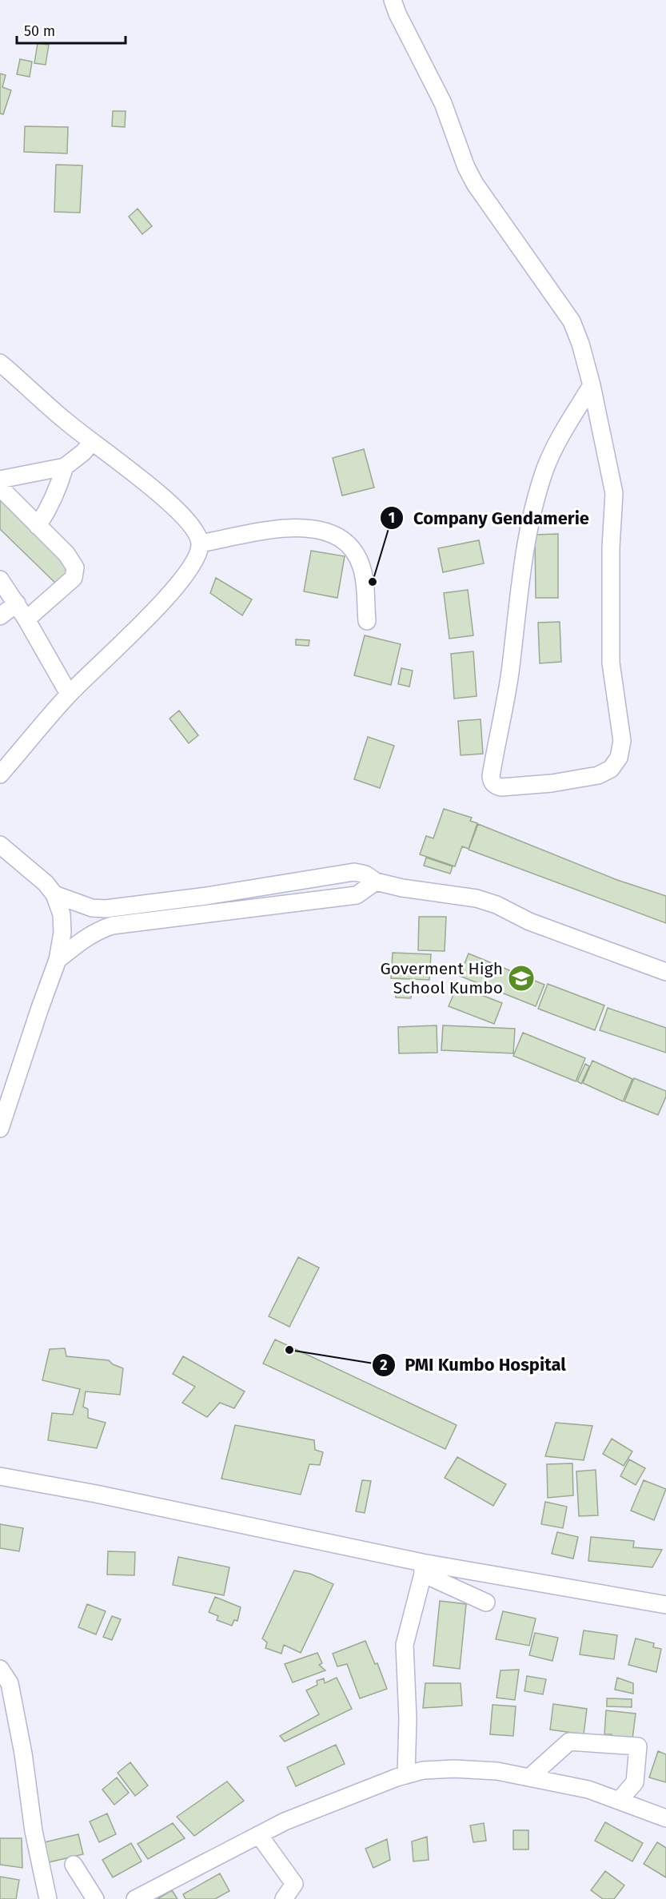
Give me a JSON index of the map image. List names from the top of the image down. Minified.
{"places":{"other":["Company Gendamerie","PMI Kumbo Hospital"],"school or university":["Goverment High School Kumbo"]},"scale_bar":"50 m"}
